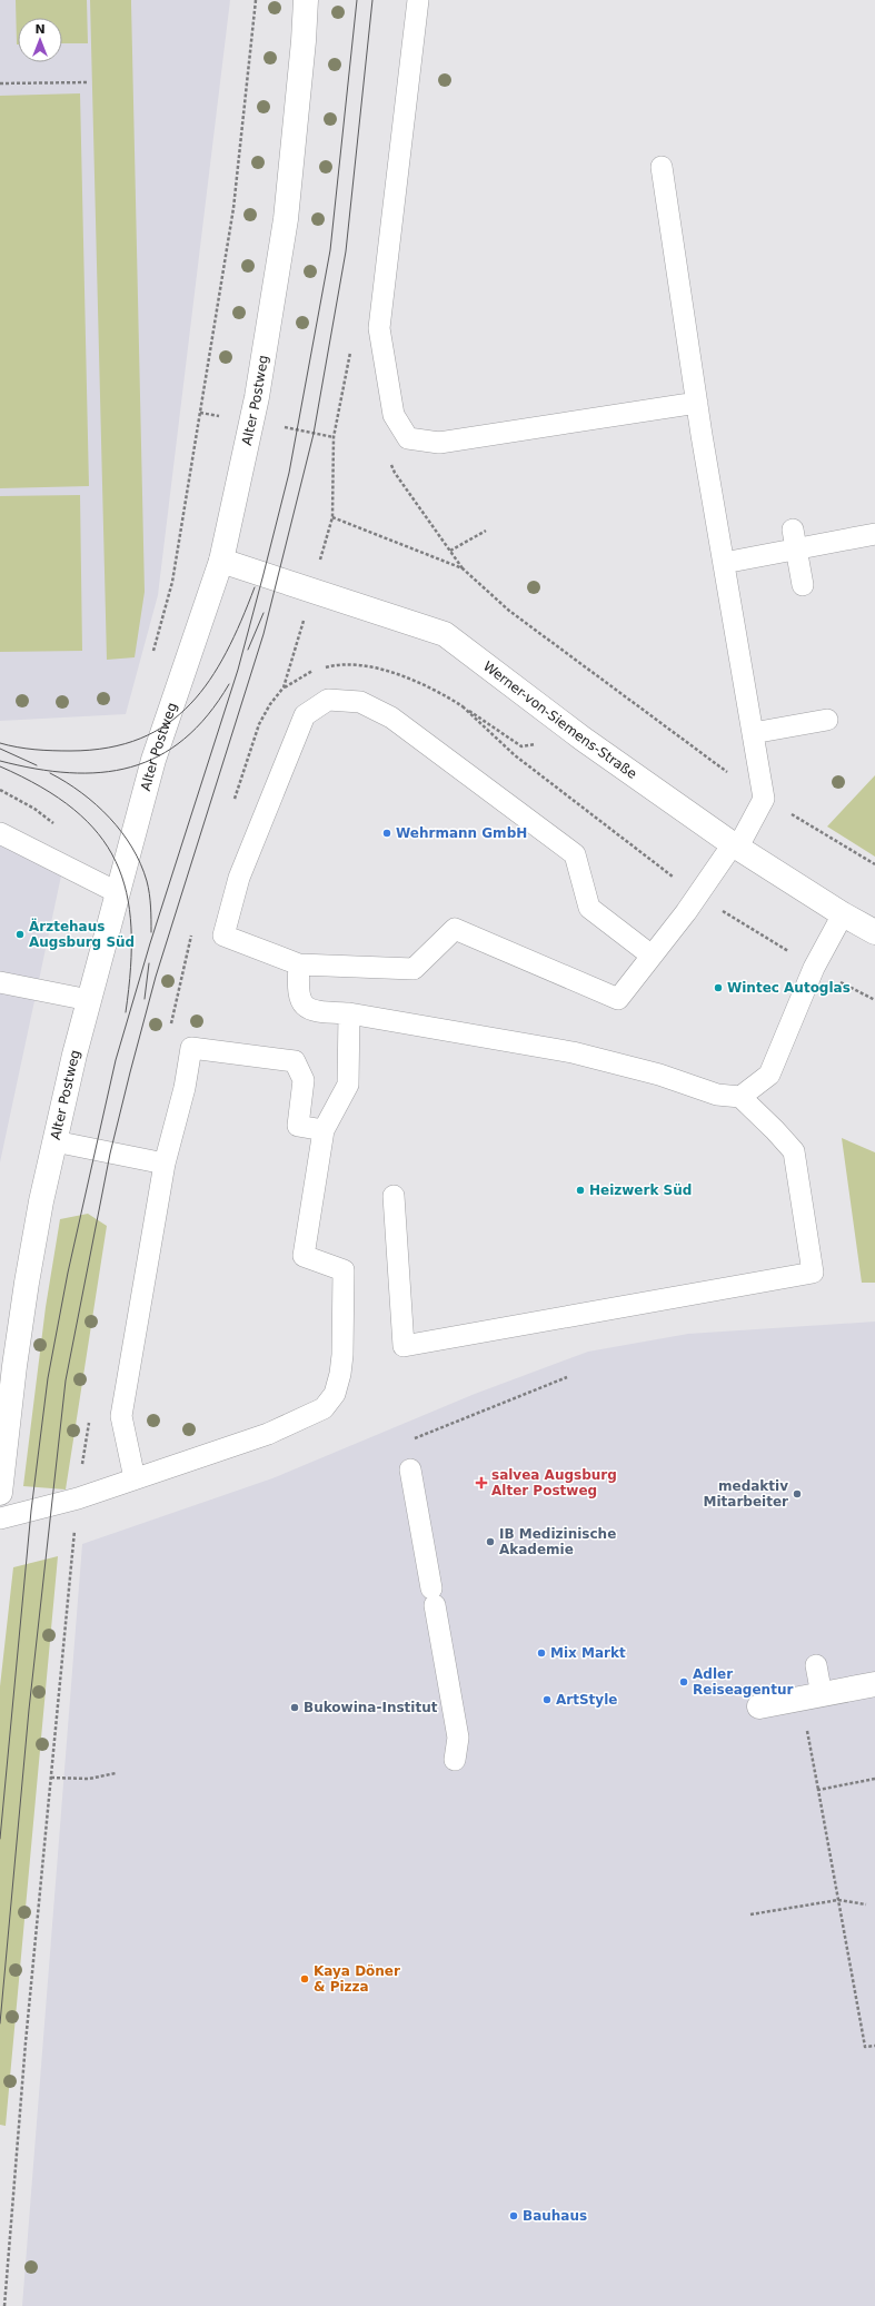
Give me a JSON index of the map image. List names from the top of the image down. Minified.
{"streets":{"street":["Alter Postweg","Werner-von-Siemens-Straße"]},"crossings":[["Alter Postweg","Werner-von-Siemens-Straße"]],"places":{"other":["Wehrmann GmbH","Ärztehaus Augsburg Süd","Wintec Autoglas","Heizwerk Süd","medaktiv Mitarbeiter","IB Medizinische Akademie","Mix Markt","Adler Reiseagentur","ArtStyle","Bukowina-Institut","Kaya Döner & Pizza","Bauhaus"],"health":["salvea Augsburg Alter Postweg"]},"north":"top"}
